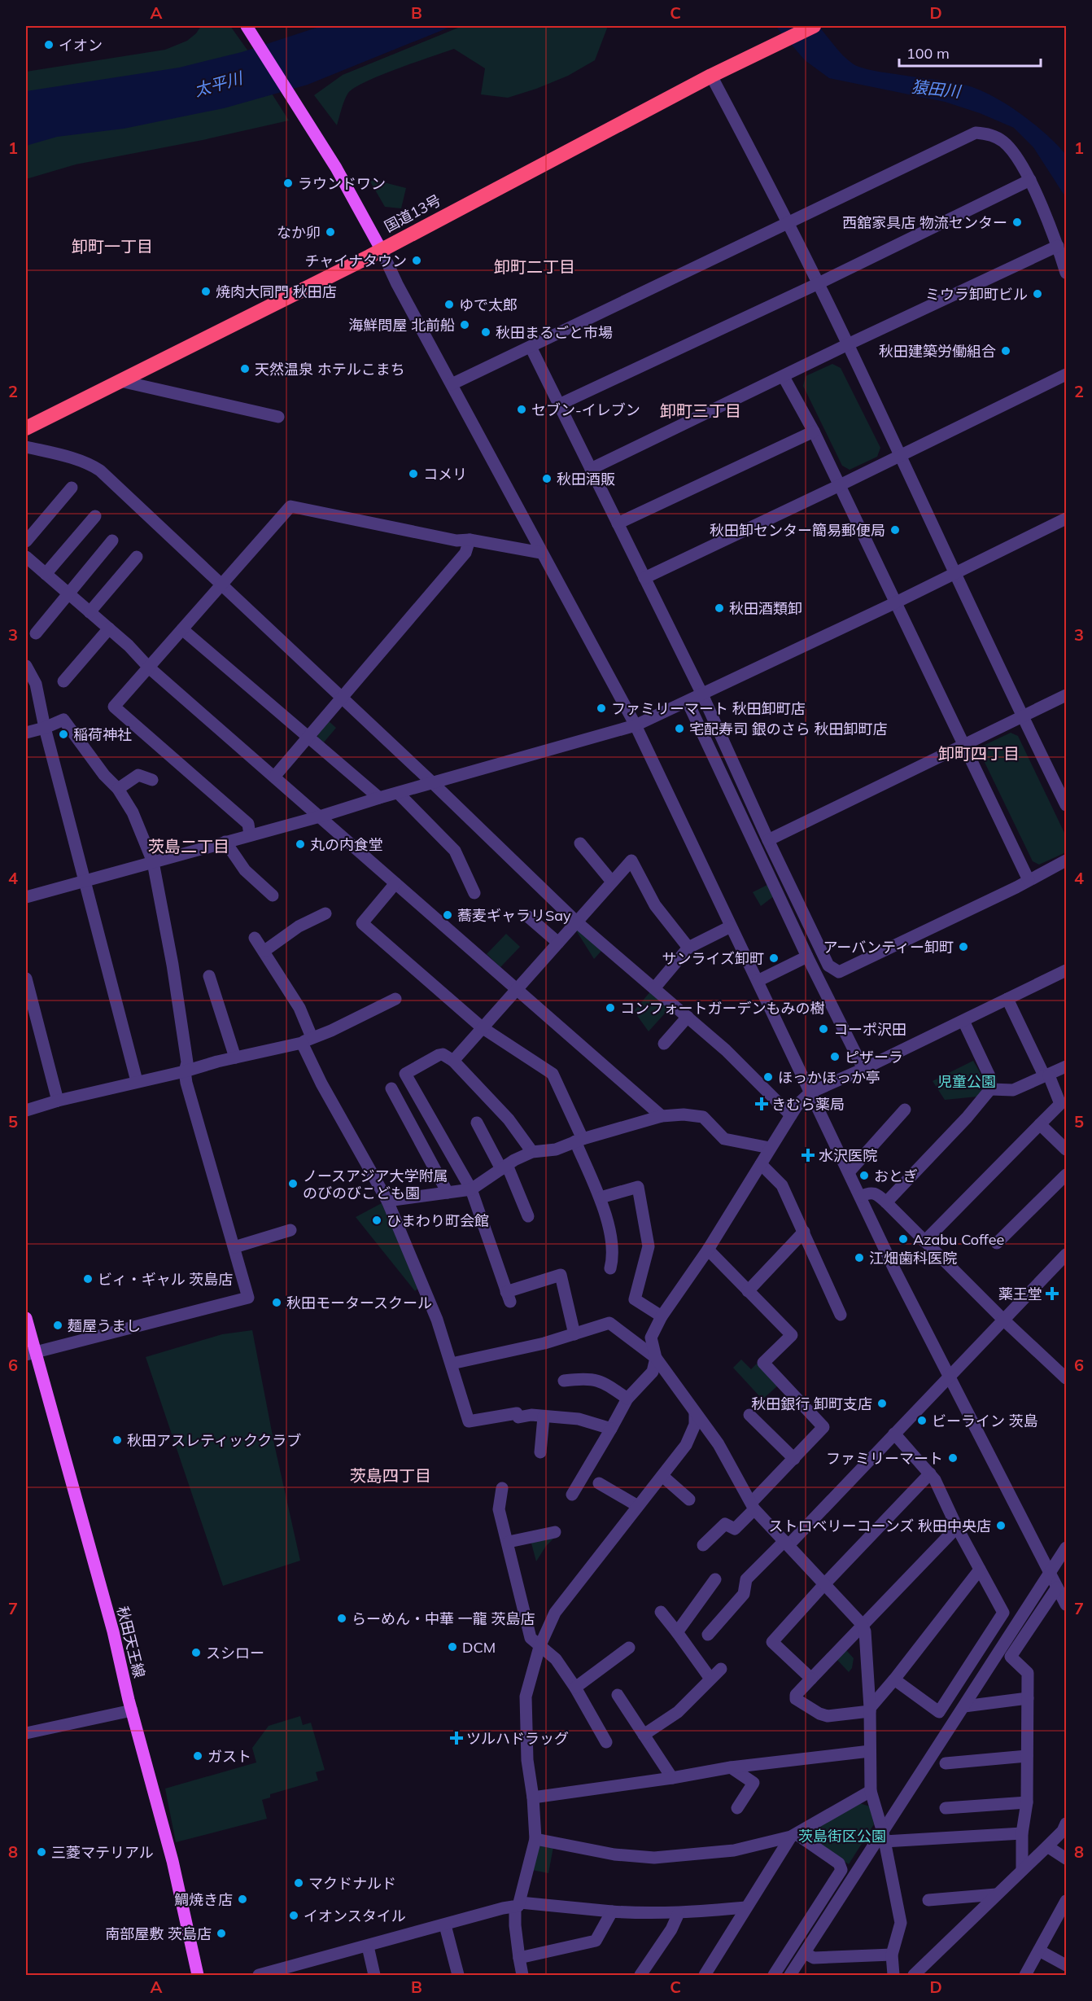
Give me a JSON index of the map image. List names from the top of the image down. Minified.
{"streets":{"highway":["国道13号"],"main road":["秋田天王線"]},"districts":["卸町一丁目","卸町二丁目","卸町三丁目","卸町四丁目","茨島二丁目","茨島四丁目"],"water":["太平川","猿田川"],"parks":["児童公園","茨島街区公園"],"places":{"other":["イオン","ラウンドワン","西舘家具店 物流センター","なか卯","チャイナタウン","焼肉大同門 秋田店","ミウラ卸町ビル","ゆで太郎","海鮮問屋 北前船","秋田まるごと市場","秋田建築労働組合","天然温泉 ホテルこまち","セブン-イレブン","コメリ","秋田酒販","秋田卸センター簡易郵便局","秋田酒類卸","ファミリーマート 秋田卸町店","宅配寿司 銀のさら 秋田卸町店","稲荷神社","丸の内食堂","蕎麦ギャラリSay","アーバンティー卸町","サンライズ卸町","コンフォートガーデンもみの樹","コーポ沢田","ピザーラ","ほっかほっか亭","おとぎ","ノースアジア大学附属 のびのびこども園","ひまわり町会館","Azabu Coffee","江畑歯科医院","ビィ・ギャル 茨島店","秋田モータースクール","麺屋うまし","秋田銀行 卸町支店","ビーライン 茨島","秋田アスレティッククラブ","ファミリーマート","ストロベリーコーンズ 秋田中央店","らーめん・中華 一龍 茨島店","DCM","スシロー","ガスト","三菱マテリアル","マクドナルド","鯛焼き店","イオンスタイル","南部屋敷 茨島店"],"health":["きむら薬局","水沢医院","薬王堂","ツルハドラッグ"]},"scale_bar":"100 m","grid":{"columns":["A","B","C","D"],"rows":["1","2","3","4","5","6","7","8"]}}
